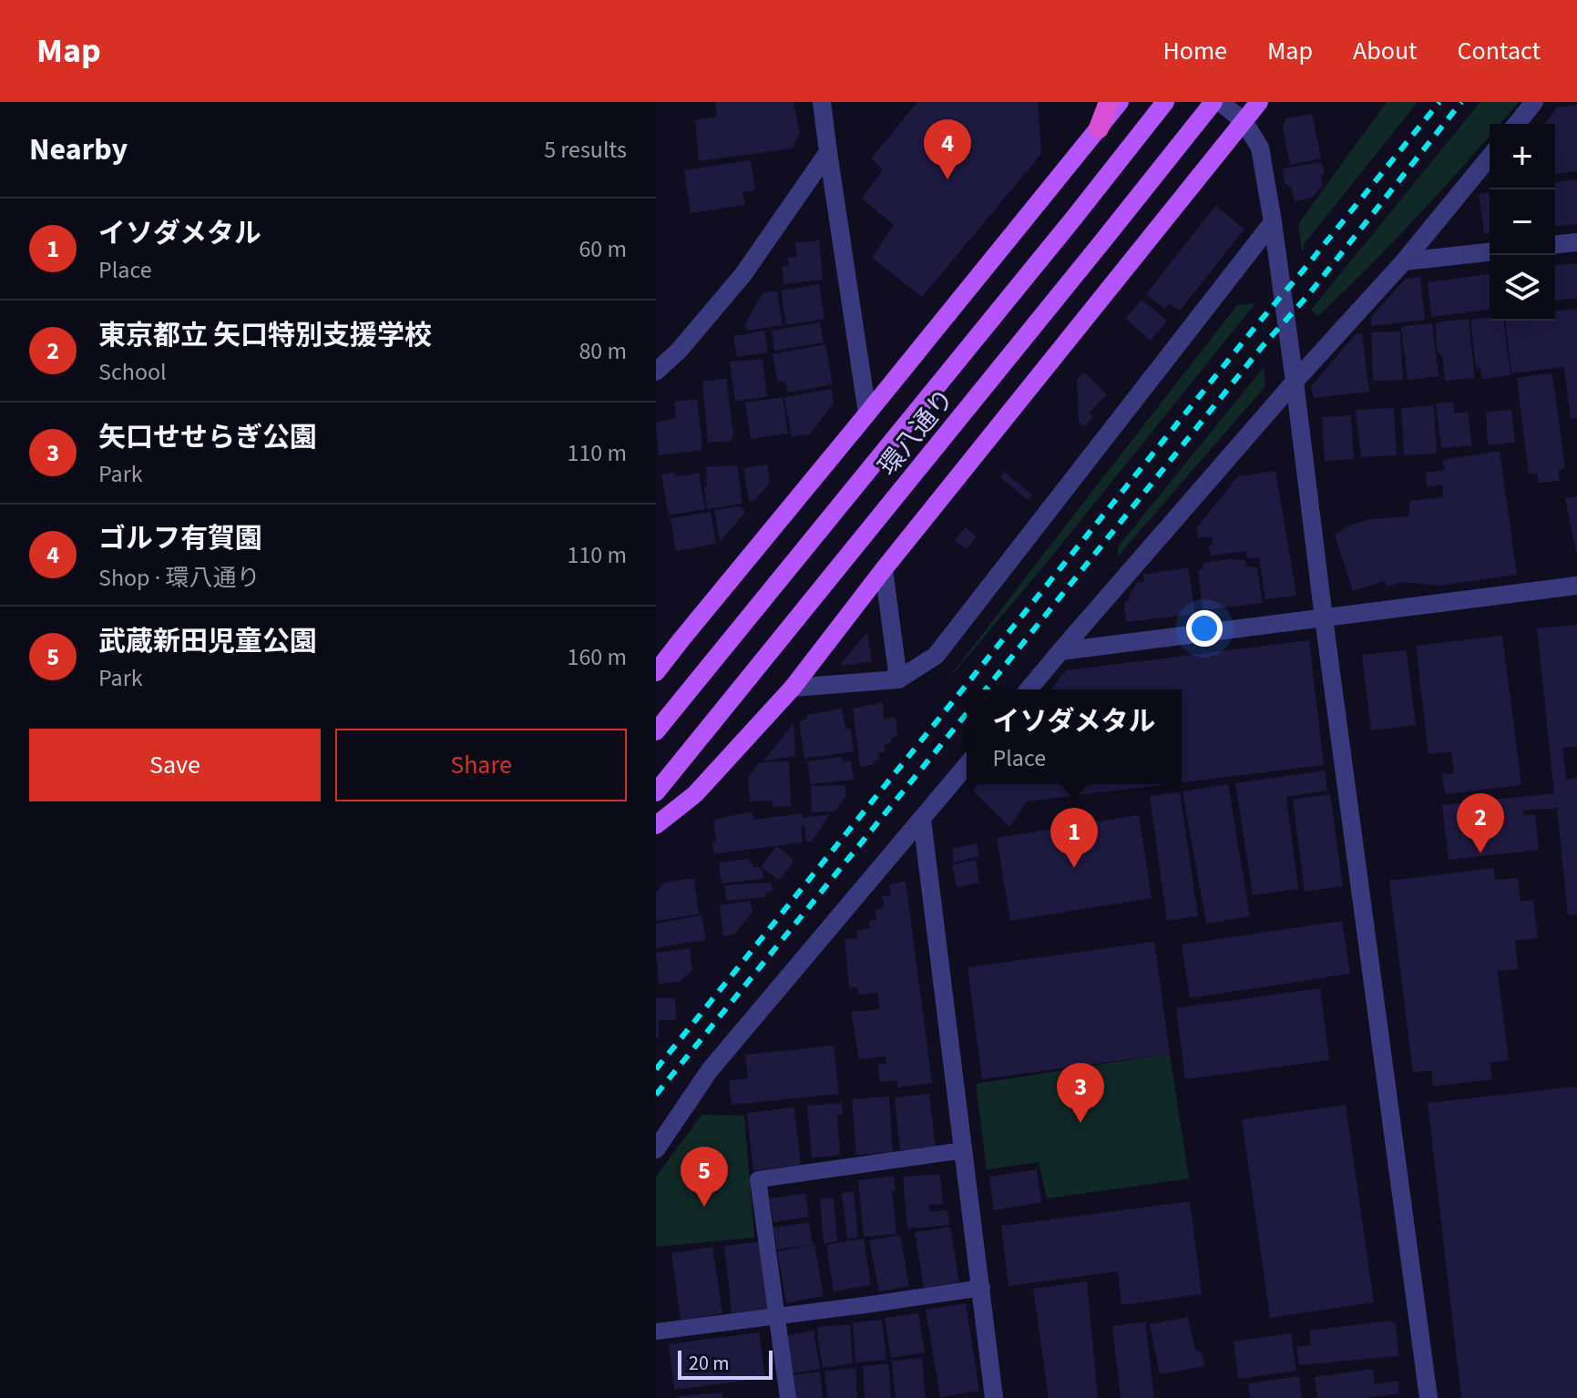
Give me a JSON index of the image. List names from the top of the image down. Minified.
{"streets":{"main road":["環八通り"]},"scale_bar":"20 m","page":{"header":"Map","nav":["Home","Map","About","Contact"],"heading":["Nearby","5 results"],"pins":["4","2","1","3","5"],"map_buttons":["+","−"],"list":[{"mark":"1","name":"イソダメタル","note":"Place","value":"60 m"},{"mark":"2","name":"東京都立 矢口特別支援学校","note":"School","value":"80 m"},{"mark":"3","name":"矢口せせらぎ公園","note":"Park","value":"110 m"},{"mark":"4","name":"ゴルフ有賀園","note":"Shop · 環八通り","value":"110 m"},{"mark":"5","name":"武蔵新田児童公園","note":"Park","value":"160 m"}],"popup":["イソダメタル","Place"],"buttons":["Save","Share"],"scale":"20 m"}}
